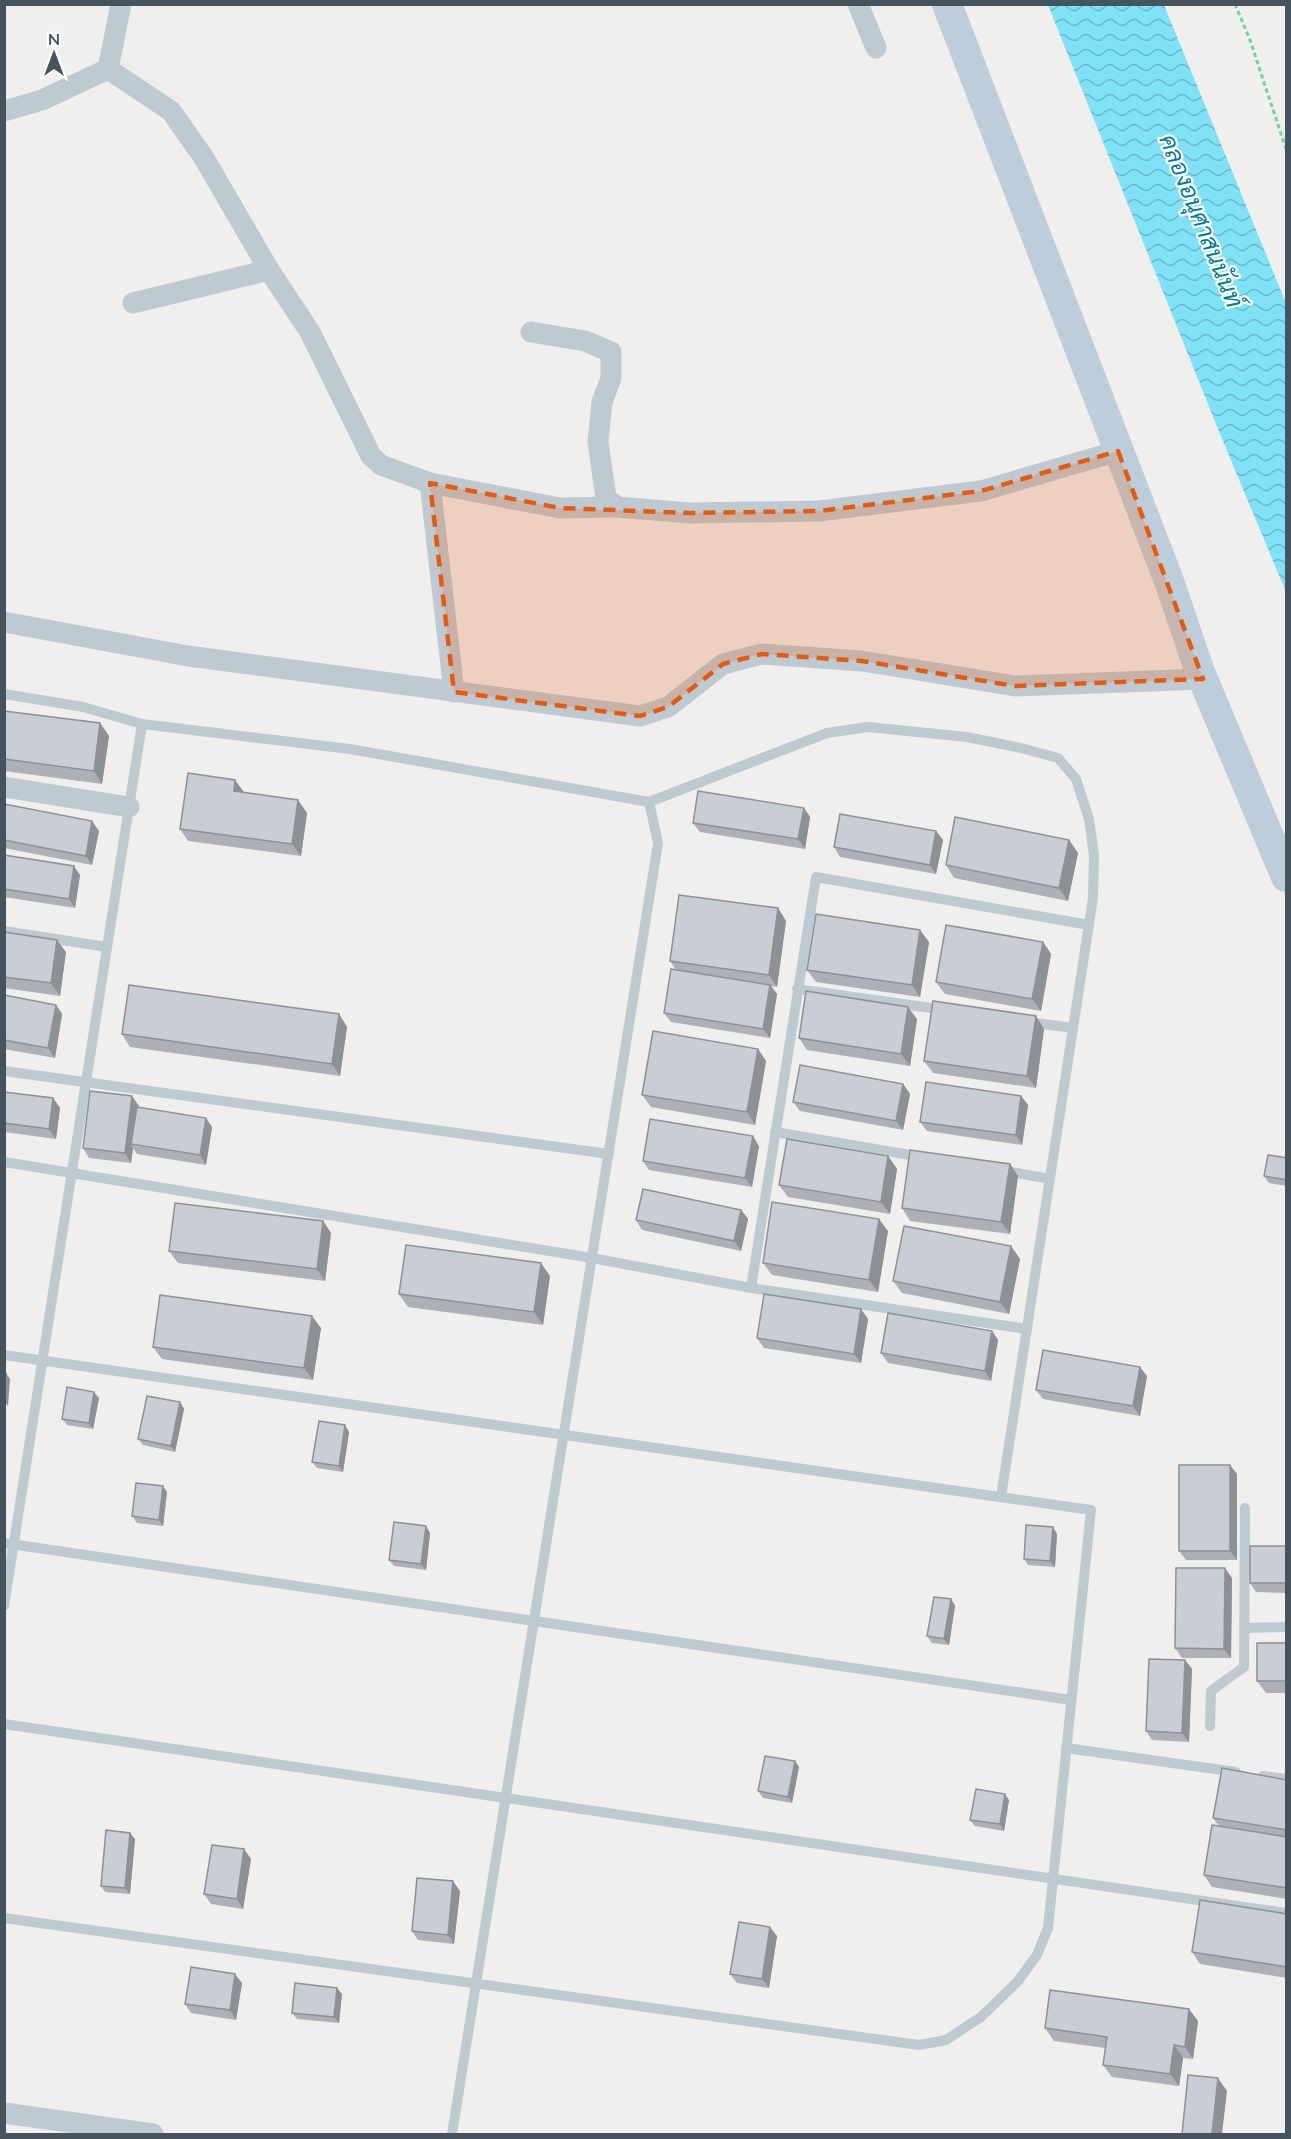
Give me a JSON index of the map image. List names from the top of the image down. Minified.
{"water":["คลองอนุศาสนนันท์"],"north":"top"}
